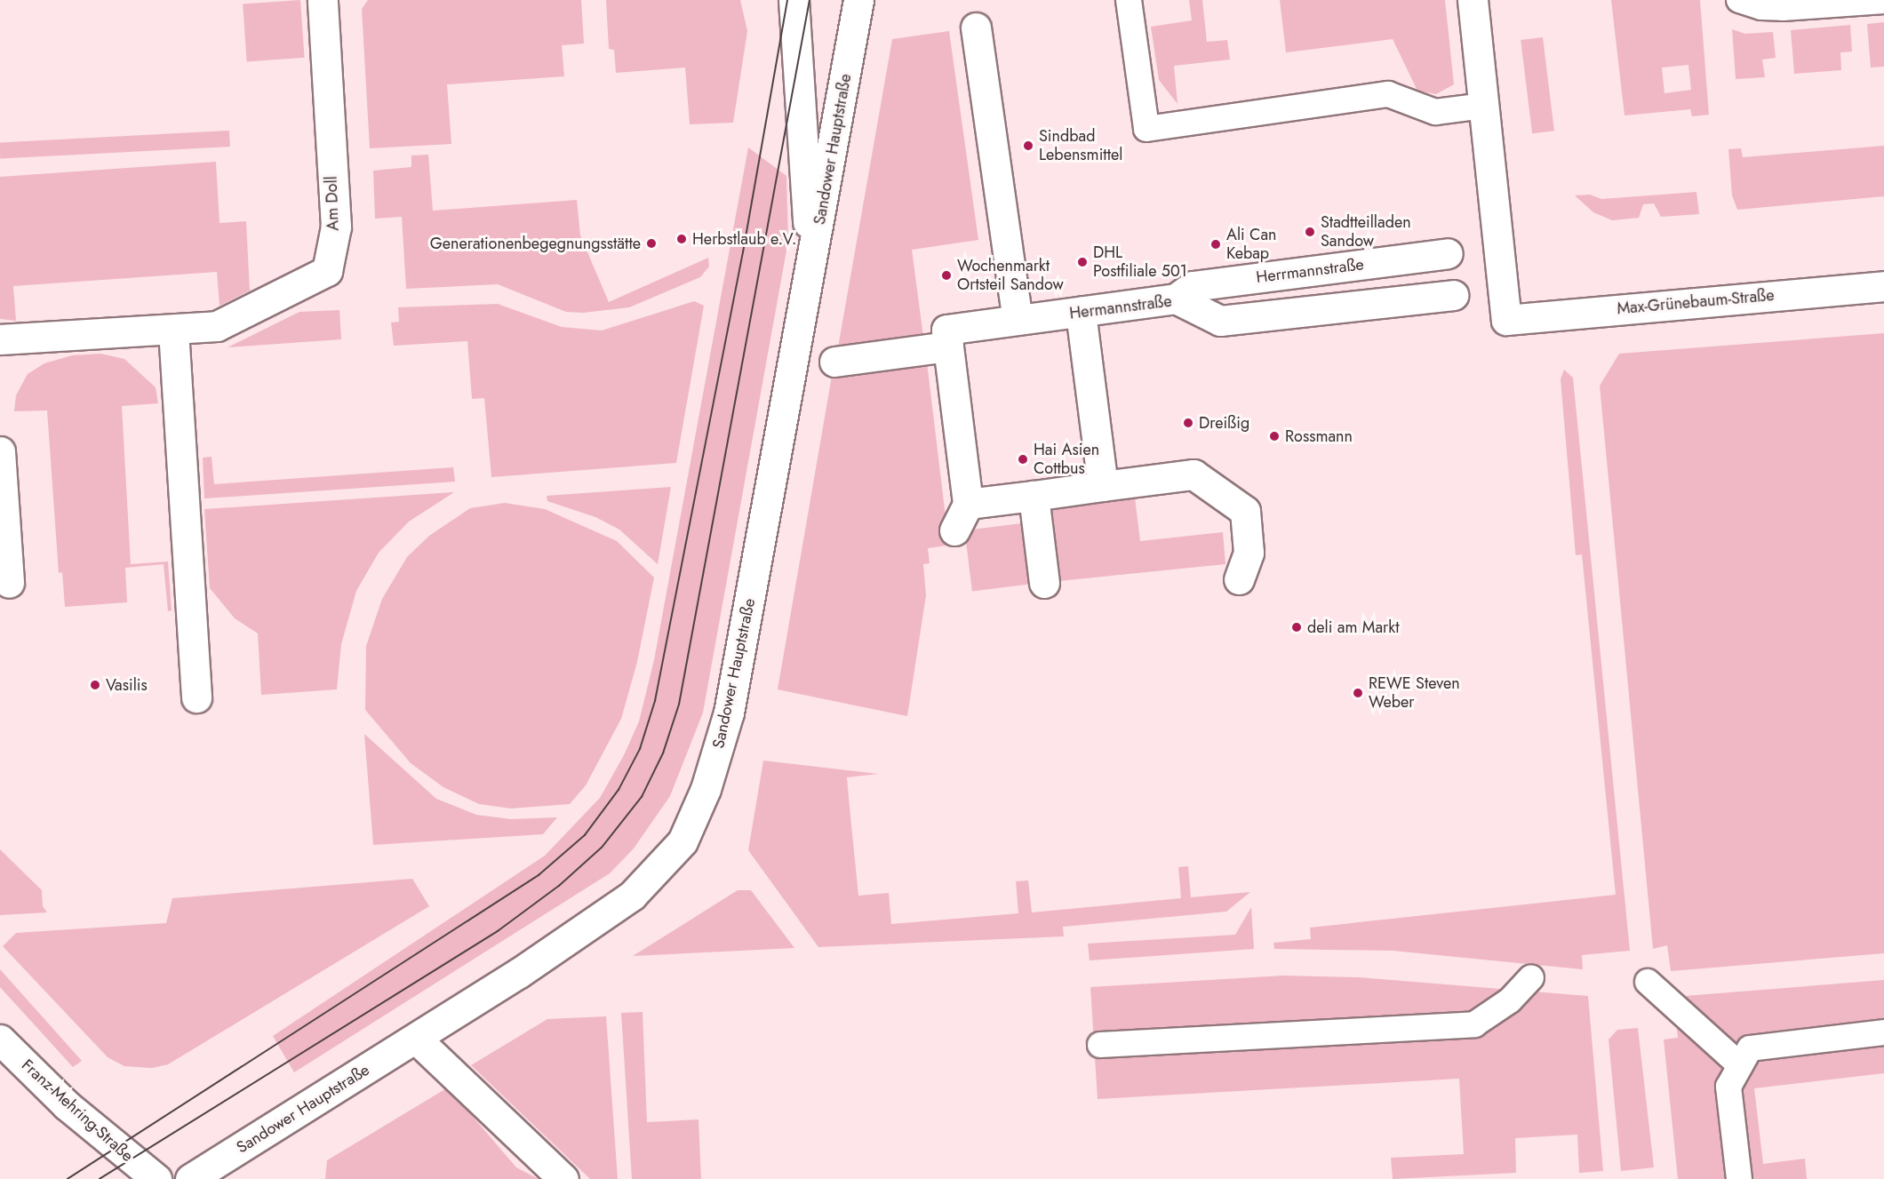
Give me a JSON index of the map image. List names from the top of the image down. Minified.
{"streets":{"street":["Sandower Hauptstraße","Am Doll","Herrmannstraße","Max-Grünebaum-Straße","Hermannstraße","Franz-Mehring-Straße"]},"crossings":[["Herrmannstraße","Hermannstraße"]],"places":["Sindbad Lebensmittel","Stadtteilladen Sandow","Herbstlaub e.V.","Generationenbegegnungsstätte","Ali Can Kebap","DHL Postfiliale 501","Wochenmarkt Ortsteil Sandow","Dreißig","Rossmann","Hai Asien Cottbus","deli am Markt","Vasilis","REWE Steven Weber"]}
